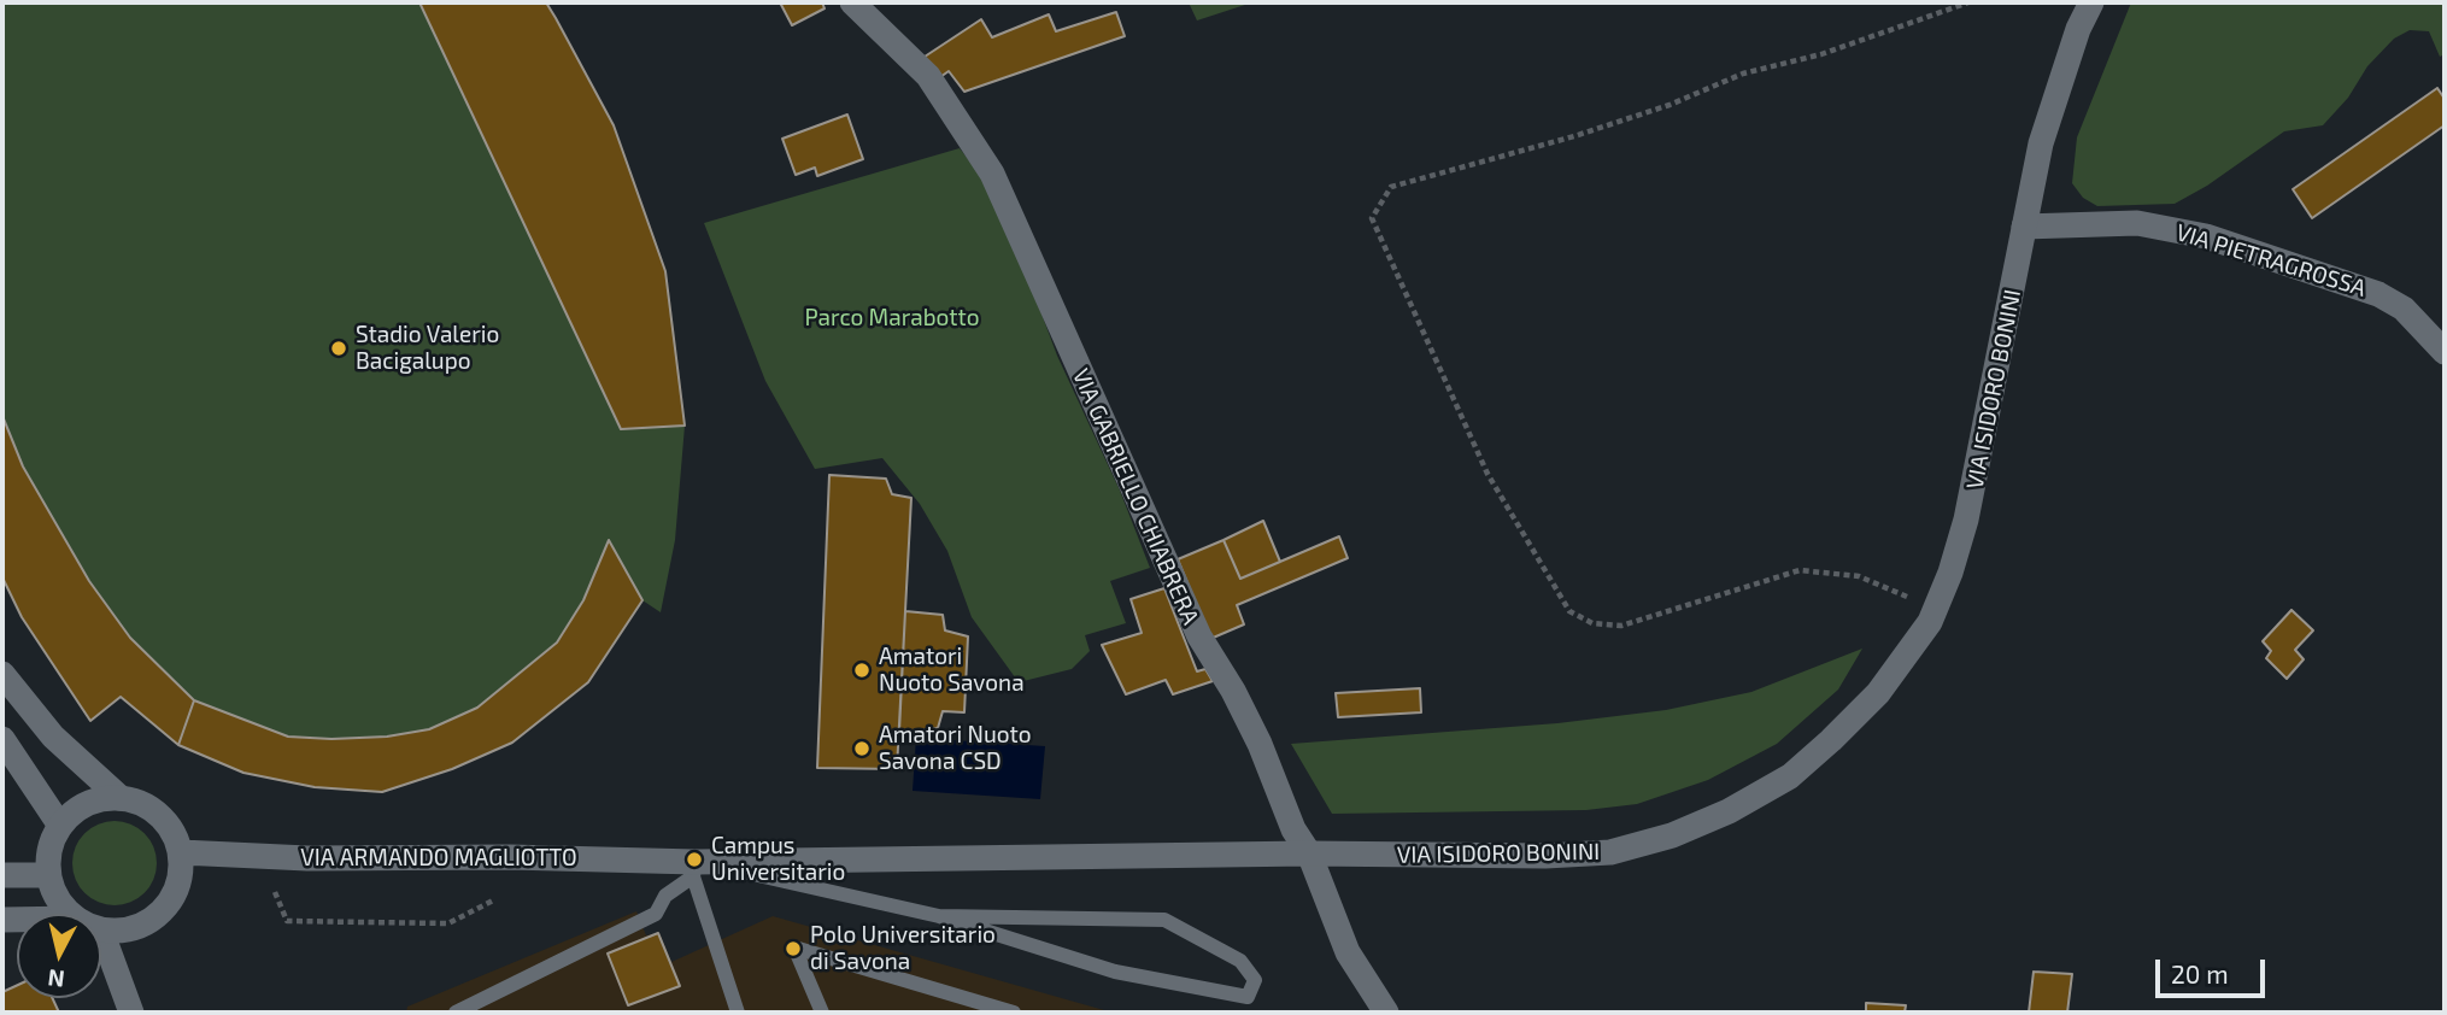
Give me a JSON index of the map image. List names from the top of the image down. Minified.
{"streets":{"street":["VIA PIETRAGROSSA","VIA ISIDORO BONINI","VIA GABRIELLO CHIABRERA","VIA ARMANDO MAGLIOTTO"]},"crossings":[["VIA PIETRAGROSSA","VIA ISIDORO BONINI"],["VIA ISIDORO BONINI","VIA GABRIELLO CHIABRERA"],["VIA ISIDORO BONINI","VIA ARMANDO MAGLIOTTO"]],"parks":["Parco Marabotto"],"places":["Stadio Valerio Bacigalupo","Amatori Nuoto Savona","Amatori Nuoto Savona CSD","Campus Universitario","Polo Universitario di Savona"],"scale_bar":"20 m","north":"bottom"}
